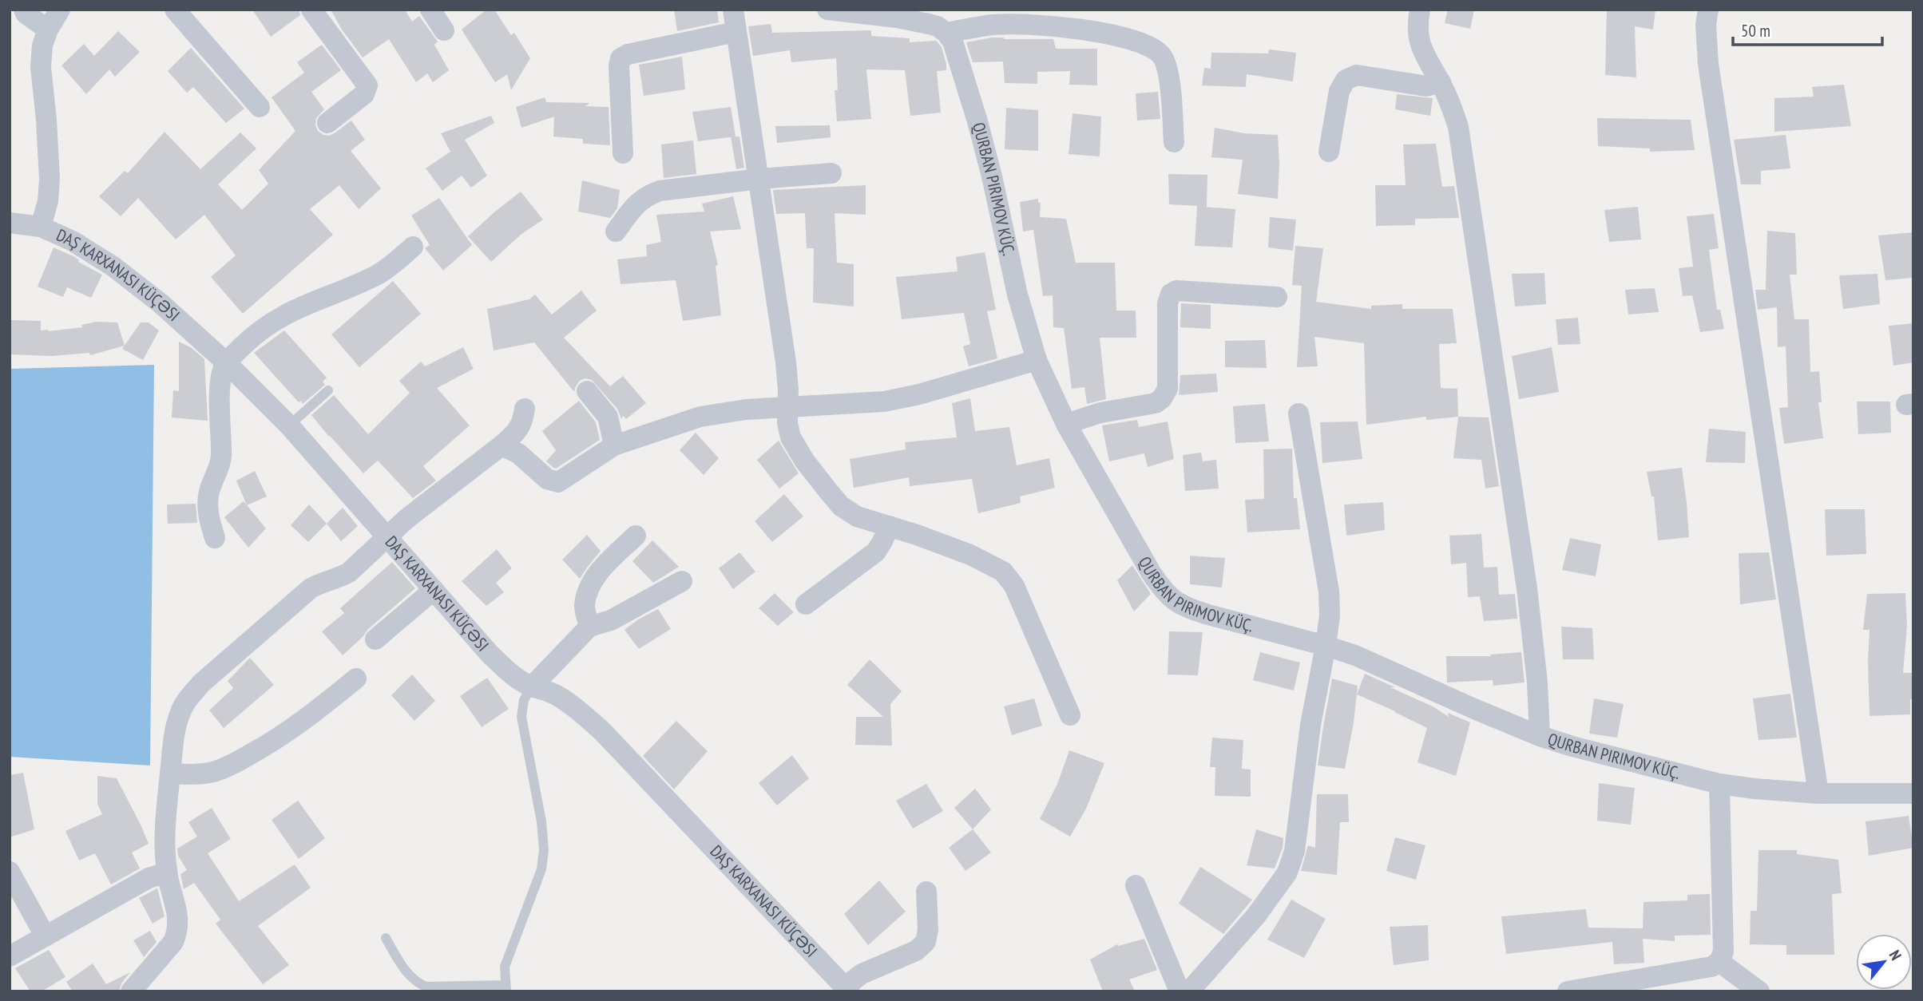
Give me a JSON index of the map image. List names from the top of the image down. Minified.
{"streets":{"street":["QURBAN PIRIMOV KÜÇ."]},"scale_bar":"50 m","north":"top right"}
